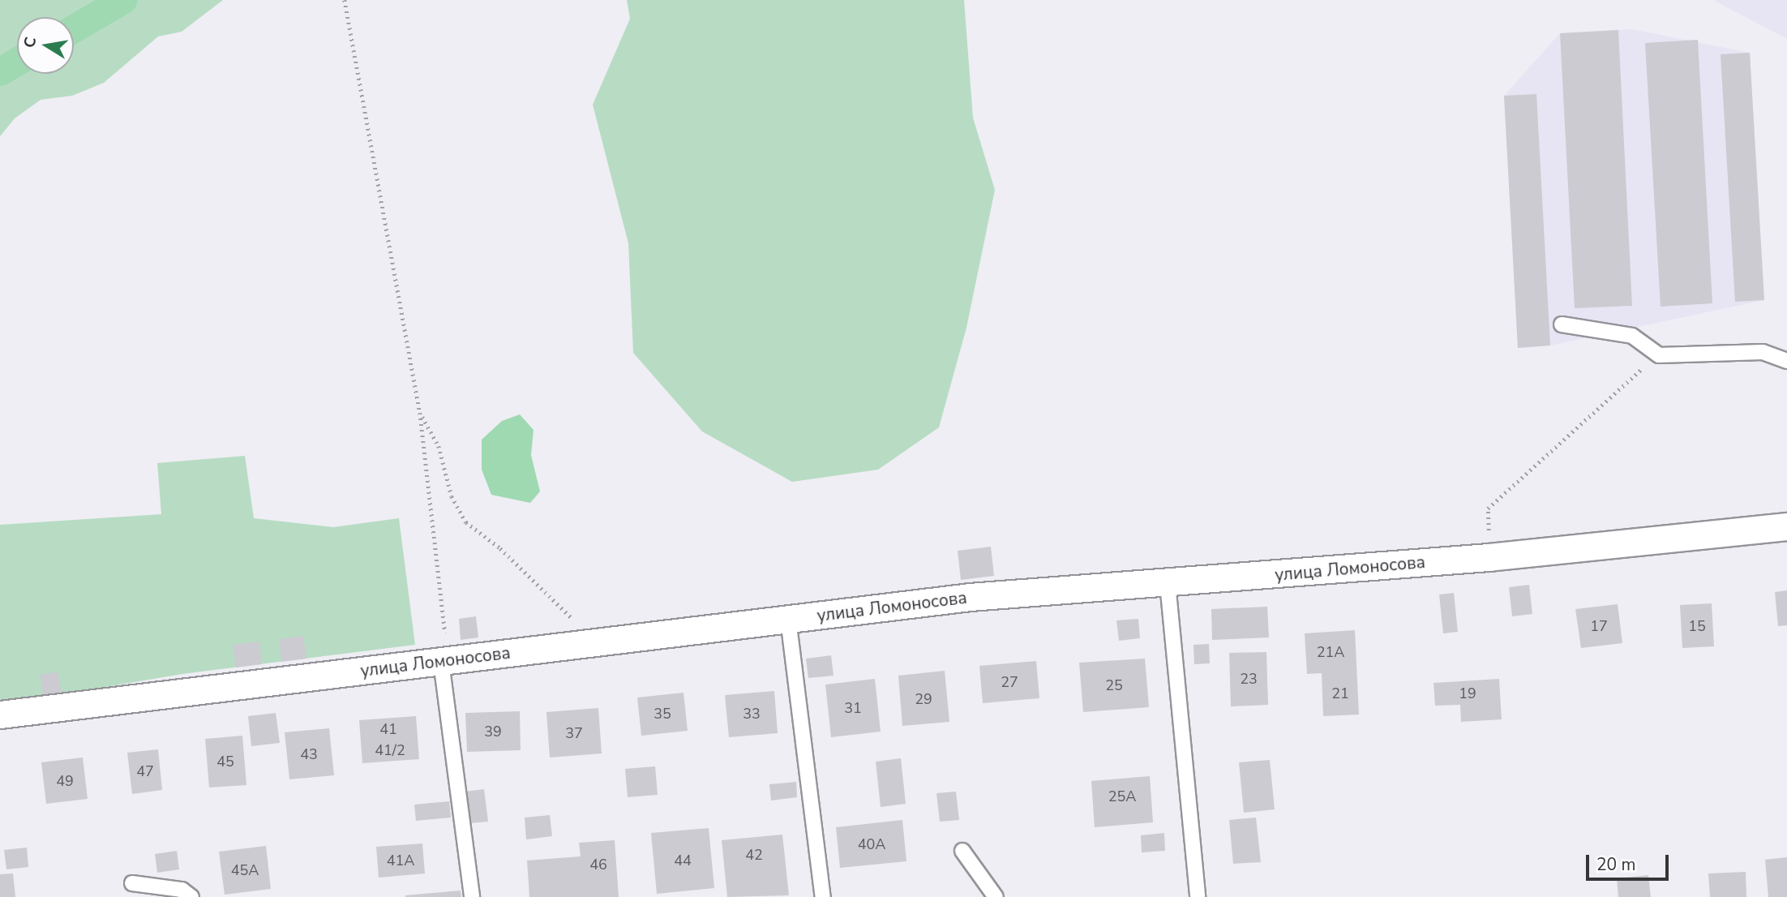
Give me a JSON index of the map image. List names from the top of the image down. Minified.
{"streets":{"street":["улица Ломоносова"]},"house_numbers":["17","15","21А","23","27","25","21","19","29","31","35","33","41","39","37","41/2","43","45","47","49","25А","40А","42","41А","44","46","45А"],"scale_bar":"20 m","north":"left"}
